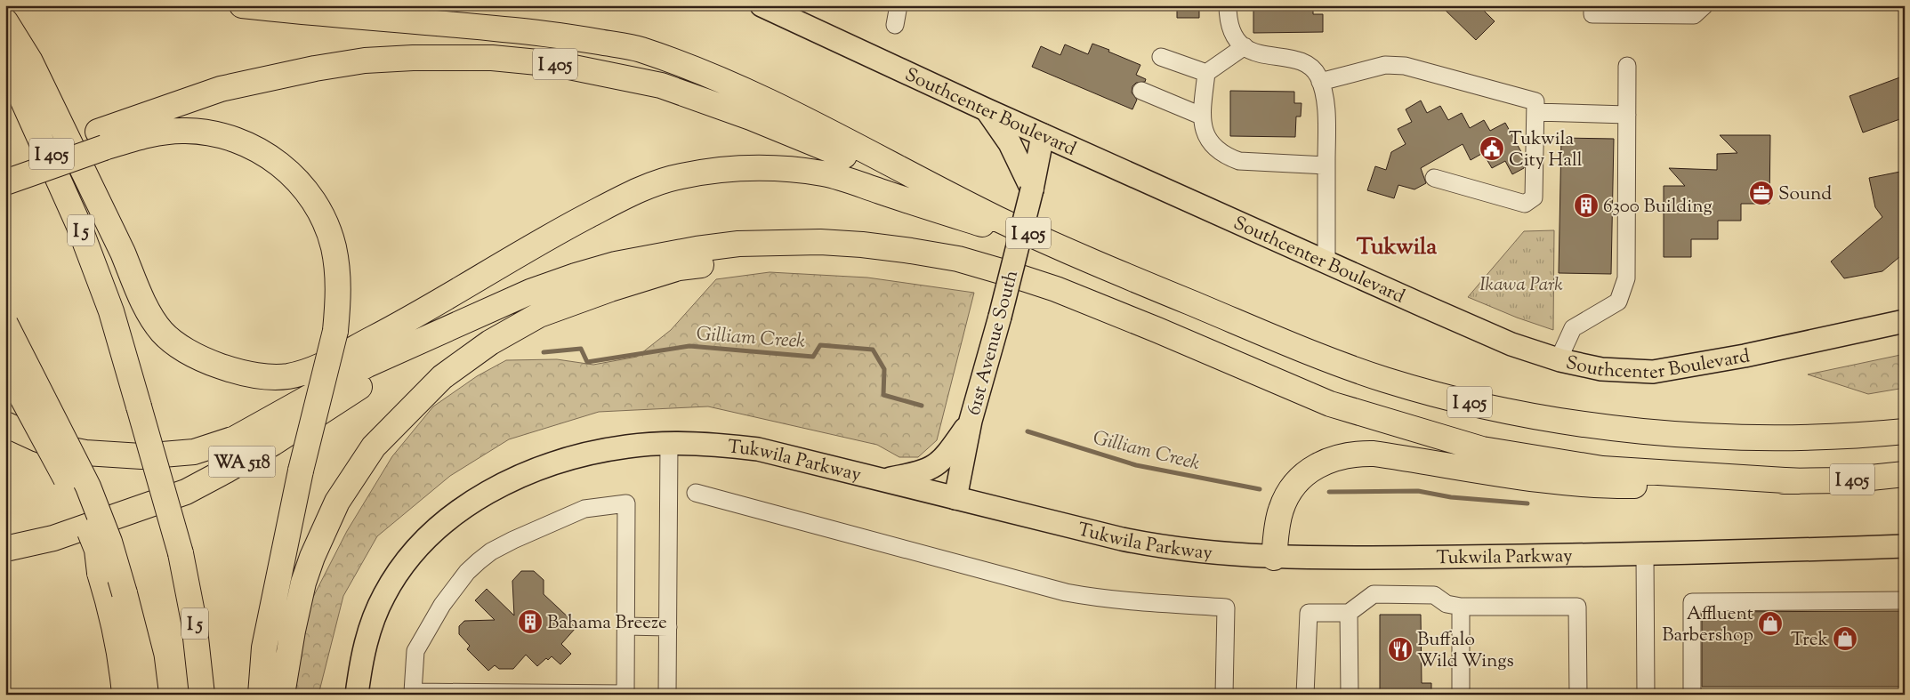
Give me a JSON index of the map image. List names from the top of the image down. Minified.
{"streets":{"highway":["I 405","I 5","WA 518"],"main road":["Southcenter Boulevard","61st Avenue South","Tukwila Parkway"]},"crossings":[["I 405","WA 518"],["Southcenter Boulevard","61st Avenue South"],["61st Avenue South","Tukwila Parkway"]],"districts":["Tukwila"],"water":["Gilliam Creek"],"parks":["Ikawa Park"],"places":{"public building":["Tukwila City Hall"],"office":["Sound"],"building":["6300 Building","Bahama Breeze"],"shop":["Affluent Barbershop","Trek"],"restaurant":["Buffalo Wild Wings"]}}
